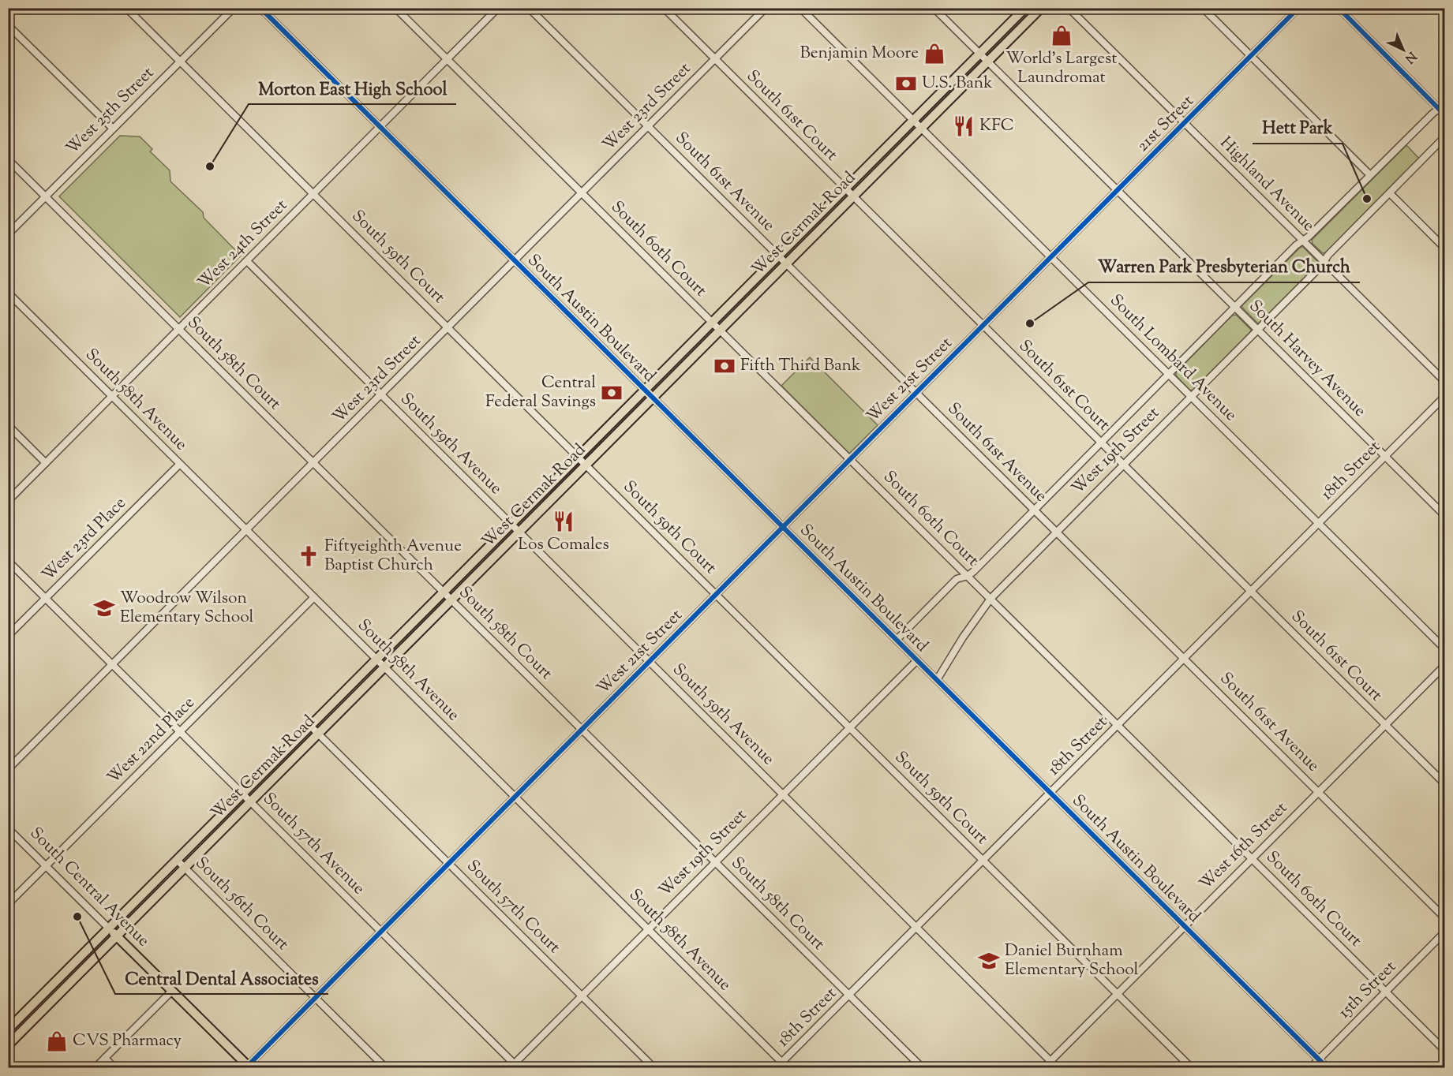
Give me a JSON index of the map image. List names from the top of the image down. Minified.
{"streets":{"main road":["West Cermak Road","South Central Avenue"],"street":["West 23rd Street","West 25th Street","South 61st Court","21st Street","South 61st Avenue","Highland Avenue","West 24th Street","South 60th Court","South 59th Court","South Austin Boulevard","South Lombard Avenue","South Harvey Avenue","South 58th Court","West 21st Street","South 58th Avenue","South 59th Avenue","West 19th Street","18th Street","West 23rd Place","West 22nd Place","South 57th Avenue","West 16th Street","South 56th Court","South 57th Court","15th Street"]},"crossings":[["West 23rd Street","South 61st Court"],["West 23rd Street","South 61st Avenue"],["West 23rd Street","South 60th Court"],["West 23rd Street","South 59th Court"],["West 23rd Street","South Austin Boulevard"],["West 23rd Street","South 58th Court"],["West 23rd Street","South 58th Avenue"],["West 23rd Street","South 59th Avenue"],["West 23rd Street","South 57th Avenue"],["West 25th Street","South 59th Court"],["West 25th Street","South 58th Court"],["South 61st Court","West Cermak Road"],["South 61st Court","West 21st Street"],["South 61st Court","West 19th Street"],["South 61st Court","18th Street"],["South 61st Court","West 16th Street"],["21st Street","Highland Avenue"],["21st Street","South Lombard Avenue"],["21st Street","South Harvey Avenue"],["21st Street","West 21st Street"],["South 61st Avenue","West Cermak Road"],["South 61st Avenue","West 21st Street"],["South 61st Avenue","West 19th Street"],["South 61st Avenue","18th Street"],["South 61st Avenue","West 16th Street"],["Highland Avenue","West 19th Street"],["West Cermak Road","South 60th Court"],["West Cermak Road","South 59th Court"],["West Cermak Road","South Austin Boulevard"],["West Cermak Road","South Lombard Avenue"],["West Cermak Road","South Harvey Avenue"],["West Cermak Road","South 58th Court"],["West Cermak Road","South 58th Avenue"],["West Cermak Road","South 59th Avenue"],["West Cermak Road","South 57th Avenue"],["West Cermak Road","South Central Avenue"],["West Cermak Road","South 56th Court"],["West Cermak Road","South 57th Court"],["West 24th Street","South 60th Court"],["West 24th Street","South 59th Court"],["West 24th Street","South Austin Boulevard"],["West 24th Street","South 58th Court"],["West 24th Street","South 58th Avenue"],["West 24th Street","South 59th Avenue"],["South 60th Court","West 21st Street"],["South 60th Court","West 19th Street"],["South 60th Court","18th Street"],["South 60th Court","West 16th Street"],["South 60th Court","15th Street"],["South 59th Court","West 21st Street"],["South 59th Court","West 19th Street"],["South 59th Court","18th Street"],["South 59th Court","West 16th Street"],["South Austin Boulevard","West 21st Street"],["South Austin Boulevard","West 19th Street"],["South Austin Boulevard","18th Street"],["South Austin Boulevard","West 16th Street"],["South Austin Boulevard","15th Street"],["South Lombard Avenue","West 21st Street"],["South Lombard Avenue","West 19th Street"],["South Lombard Avenue","18th Street"],["South Harvey Avenue","West 19th Street"],["South Harvey Avenue","18th Street"],["South 58th Court","West 21st Street"],["South 58th Court","West 19th Street"],["South 58th Court","18th Street"],["West 21st Street","South 58th Avenue"],["West 21st Street","South 59th Avenue"],["West 21st Street","South 57th Avenue"],["West 21st Street","South Central Avenue"],["West 21st Street","South 56th Court"],["West 21st Street","South 57th Court"],["South 58th Avenue","West 19th Street"],["South 58th Avenue","18th Street"],["South 58th Avenue","West 23rd Place"],["South 58th Avenue","West 22nd Place"],["South 59th Avenue","West 19th Street"],["South 59th Avenue","18th Street"],["South 59th Avenue","West 16th Street"],["West 19th Street","South 57th Avenue"],["West 19th Street","South 57th Court"],["West 23rd Place","South 57th Avenue"],["West 22nd Place","South 57th Avenue"],["West 22nd Place","South Central Avenue"]],"places":{"shop":["World's Largest Laundromat","Benjamin Moore","CVS Pharmacy"],"bank":["U.S. Bank","Fifth Third Bank","Central Federal Savings"],"restaurant":["KFC","Los Comales"],"other":["Morton East High School","Hett Park","Warren Park Presbyterian Church","Central Dental Associates"],"church":["Fiftyeighth Avenue Baptist Church"],"school or university":["Woodrow Wilson Elementary School","Daniel Burnham Elementary School"]},"north":"bottom right"}
